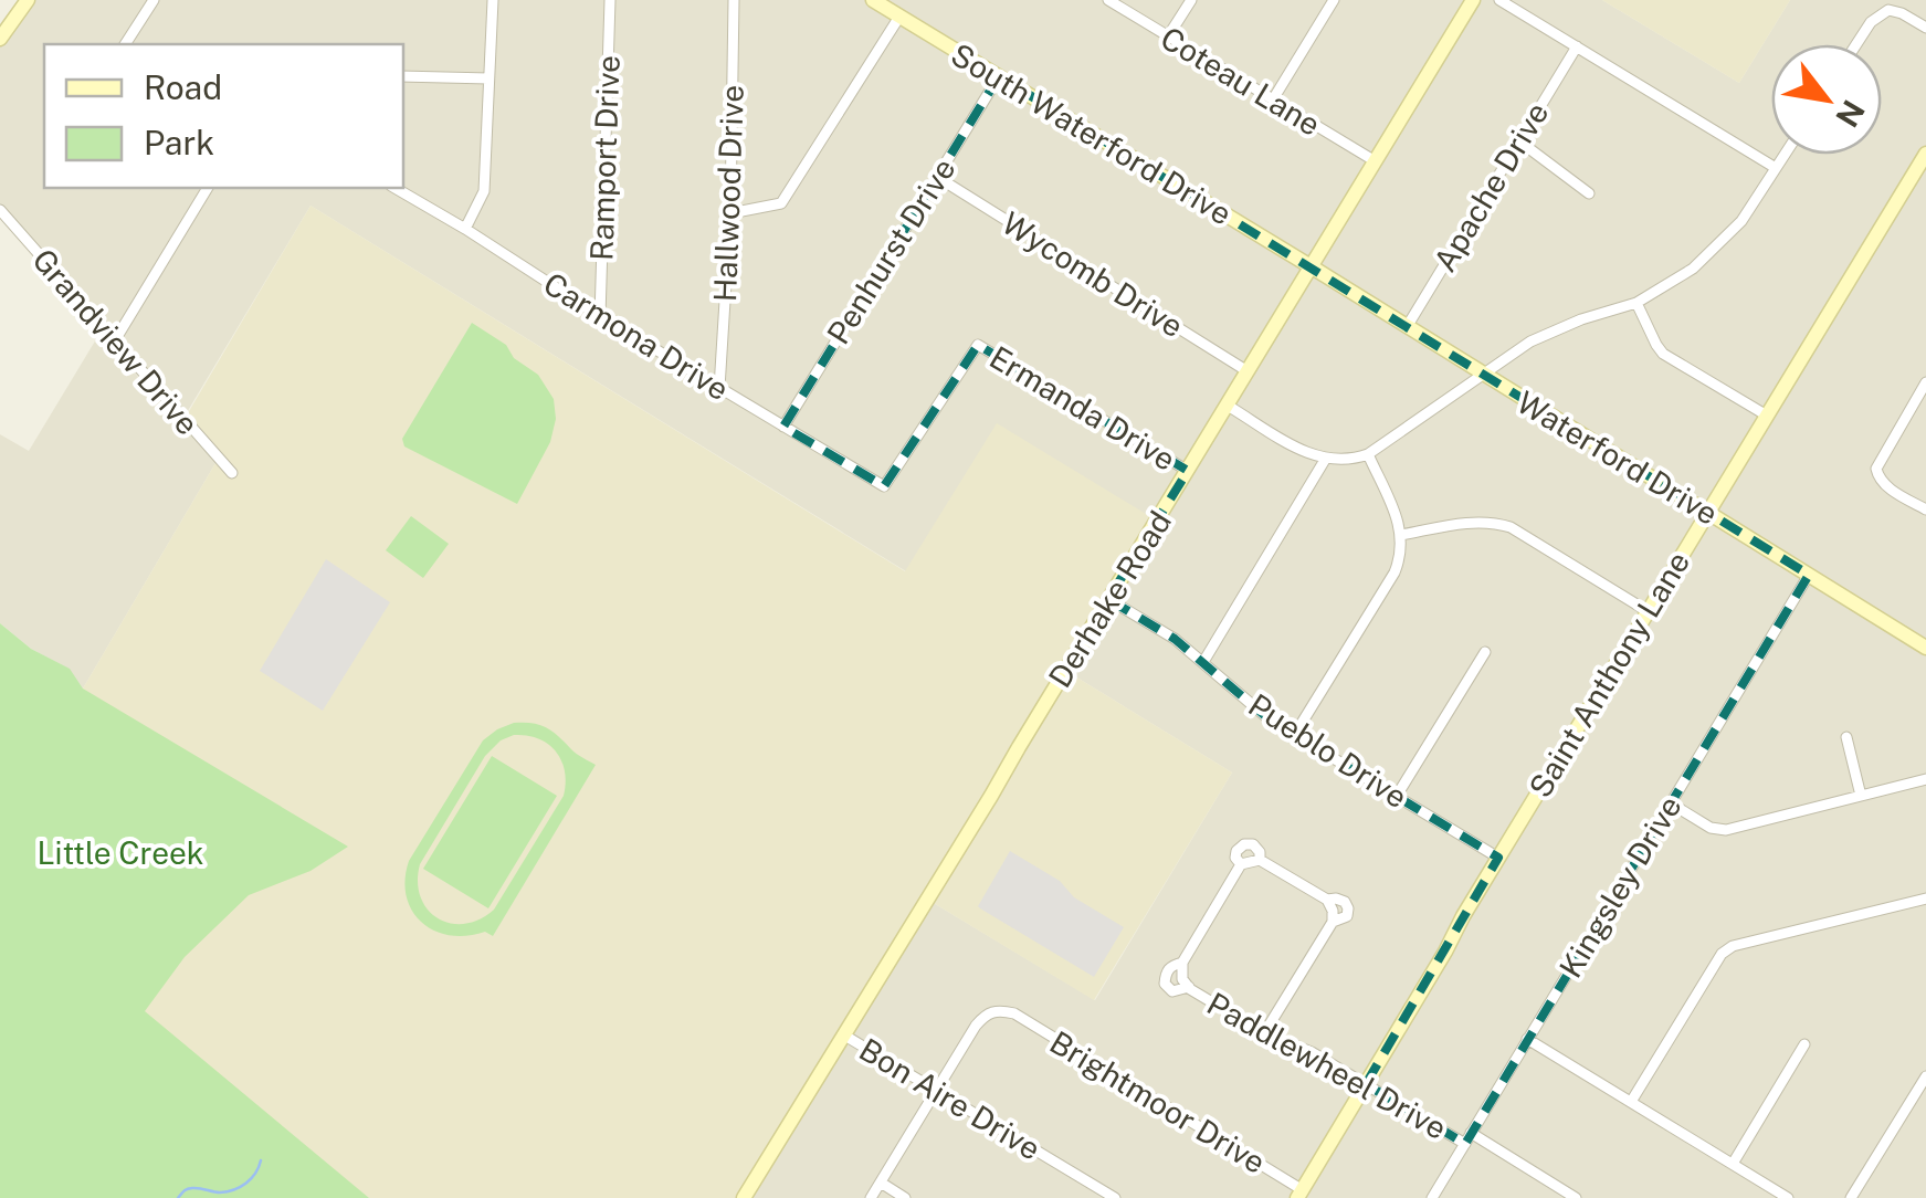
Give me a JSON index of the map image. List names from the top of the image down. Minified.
{"streets":{"street":["Coteau Lane","South Waterford Drive","Ramport Drive","Apache Drive","Hallwood Drive","Penhurst Drive","Wycomb Drive","Carmona Drive","Grandview Drive","Ermanda Drive","Waterford Drive","Derhake Road","Saint Anthony Lane","Pueblo Drive","Kingsley Drive","Paddlewheel Drive","Bon Aire Drive","Brightmoor Drive"]},"crossings":[["Coteau Lane","Derhake Road"],["South Waterford Drive","Penhurst Drive"],["South Waterford Drive","Waterford Drive"],["South Waterford Drive","Derhake Road"],["Ramport Drive","Carmona Drive"],["Apache Drive","Waterford Drive"],["Hallwood Drive","Carmona Drive"],["Penhurst Drive","Wycomb Drive"],["Penhurst Drive","Carmona Drive"],["Wycomb Drive","Derhake Road"],["Carmona Drive","Ermanda Drive"],["Ermanda Drive","Derhake Road"],["Waterford Drive","Derhake Road"],["Waterford Drive","Saint Anthony Lane"],["Waterford Drive","Kingsley Drive"],["Derhake Road","Pueblo Drive"],["Derhake Road","Bon Aire Drive"],["Saint Anthony Lane","Pueblo Drive"],["Saint Anthony Lane","Paddlewheel Drive"],["Saint Anthony Lane","Brightmoor Drive"],["Kingsley Drive","Paddlewheel Drive"],["Bon Aire Drive","Brightmoor Drive"]],"parks":["Little Creek"],"legend":["Road","Park"],"north":"bottom right"}
